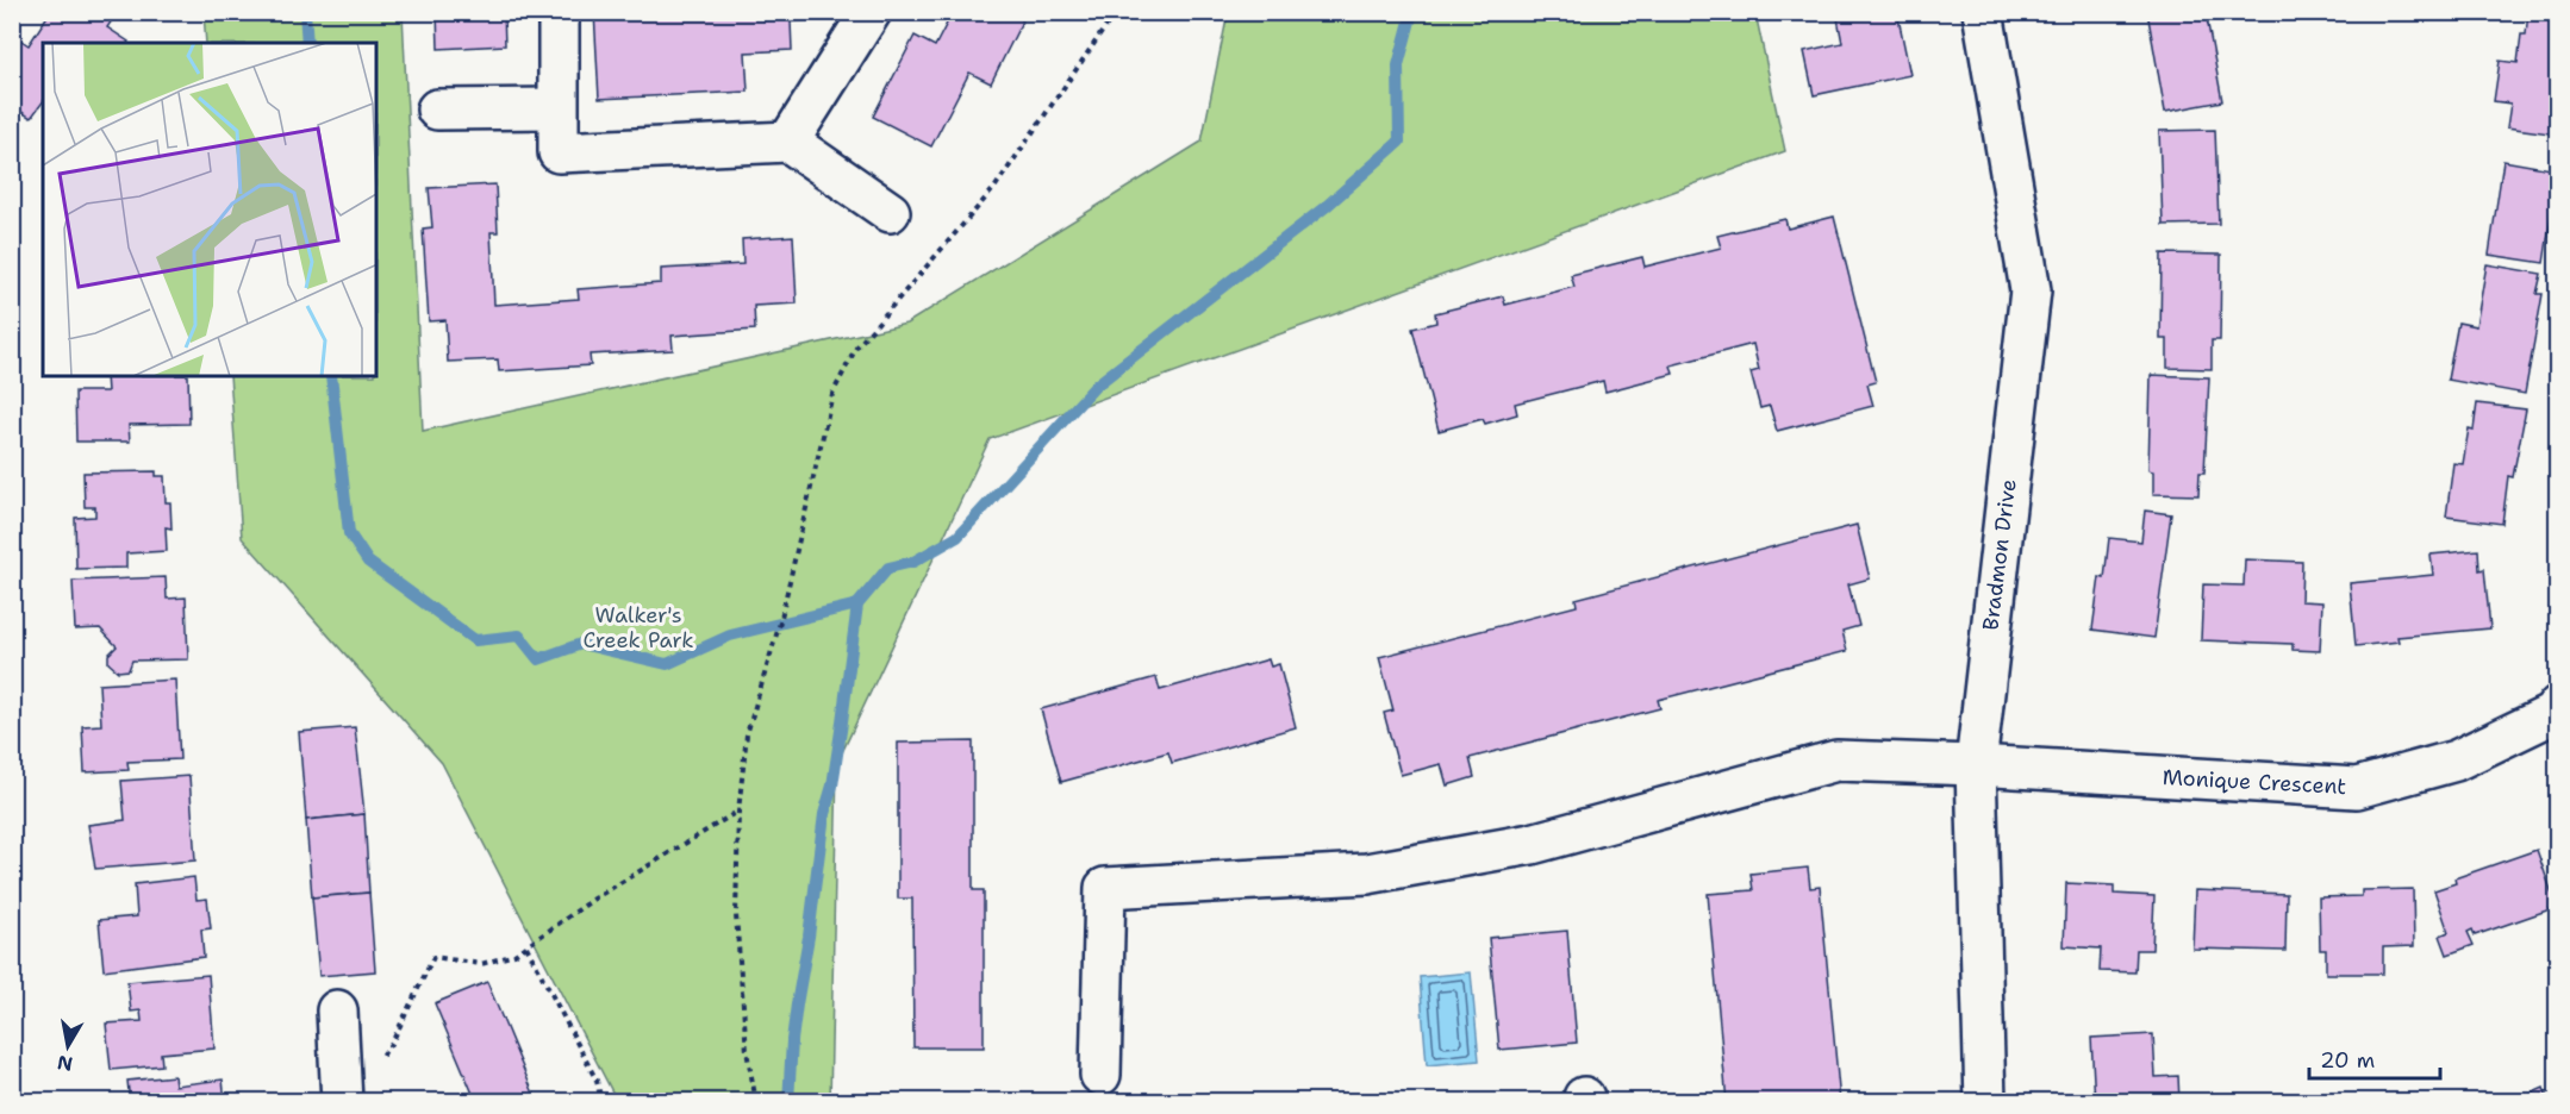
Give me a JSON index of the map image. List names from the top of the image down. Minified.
{"streets":{"street":["Bradmon Drive","Monique Crescent"]},"crossings":[["Bradmon Drive","Monique Crescent"]],"parks":["Walker's Creek Park"],"scale_bar":"20 m","north":"bottom"}
